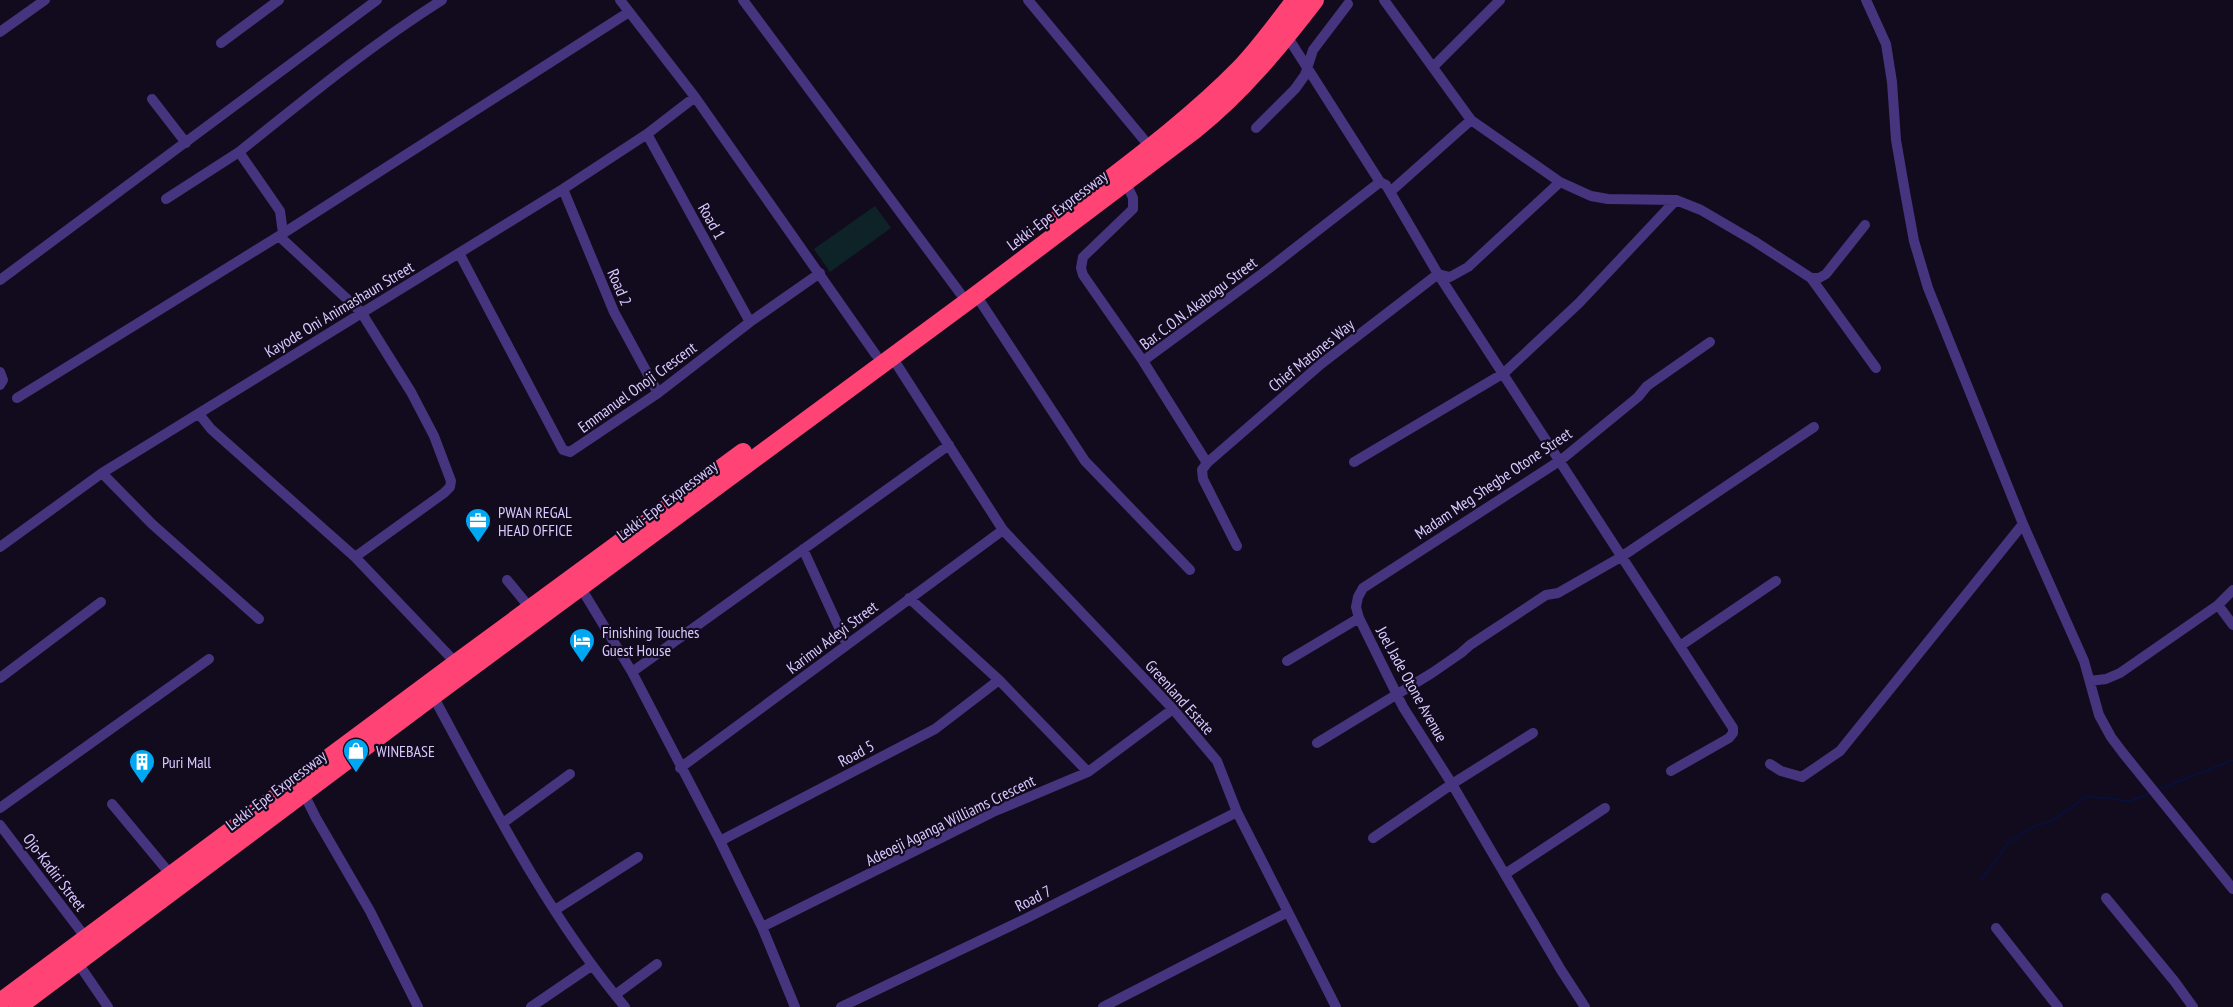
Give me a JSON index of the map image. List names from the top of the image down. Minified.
{"streets":{"highway":["Lekki-Epe Expressway"],"street":["Road 1","Road 2","Bar. C.O.N. Akabogu Street","Kayode Oni Animashaun Street","Chief Matones Way","Emmanuel Onoji Crescent","Madam Meg Shegbe Otone Street","Karimu Adeyi Street","Joel Jade Otone Avenue","Greenland Estate","Road 5","Adeoeji Aganga Williams Crescent","Ojo-Kadiri Street","Road 7"]},"crossings":[["Lekki-Epe Expressway","Greenland Estate"],["Lekki-Epe Expressway","Ojo-Kadiri Street"],["Road 1","Kayode Oni Animashaun Street"],["Road 1","Emmanuel Onoji Crescent"],["Road 2","Kayode Oni Animashaun Street"],["Road 2","Emmanuel Onoji Crescent"],["Bar. C.O.N. Akabogu Street","Chief Matones Way"],["Kayode Oni Animashaun Street","Emmanuel Onoji Crescent"],["Kayode Oni Animashaun Street","Greenland Estate"],["Emmanuel Onoji Crescent","Greenland Estate"],["Madam Meg Shegbe Otone Street","Joel Jade Otone Avenue"],["Karimu Adeyi Street","Greenland Estate"],["Greenland Estate","Adeoeji Aganga Williams Crescent"],["Greenland Estate","Road 7"]],"places":{"office":["PWAN REGAL HEAD OFFICE"],"hotel":["Finishing Touches Guest House"],"shop":["WINEBASE"],"building":["Puri Mall"]}}
